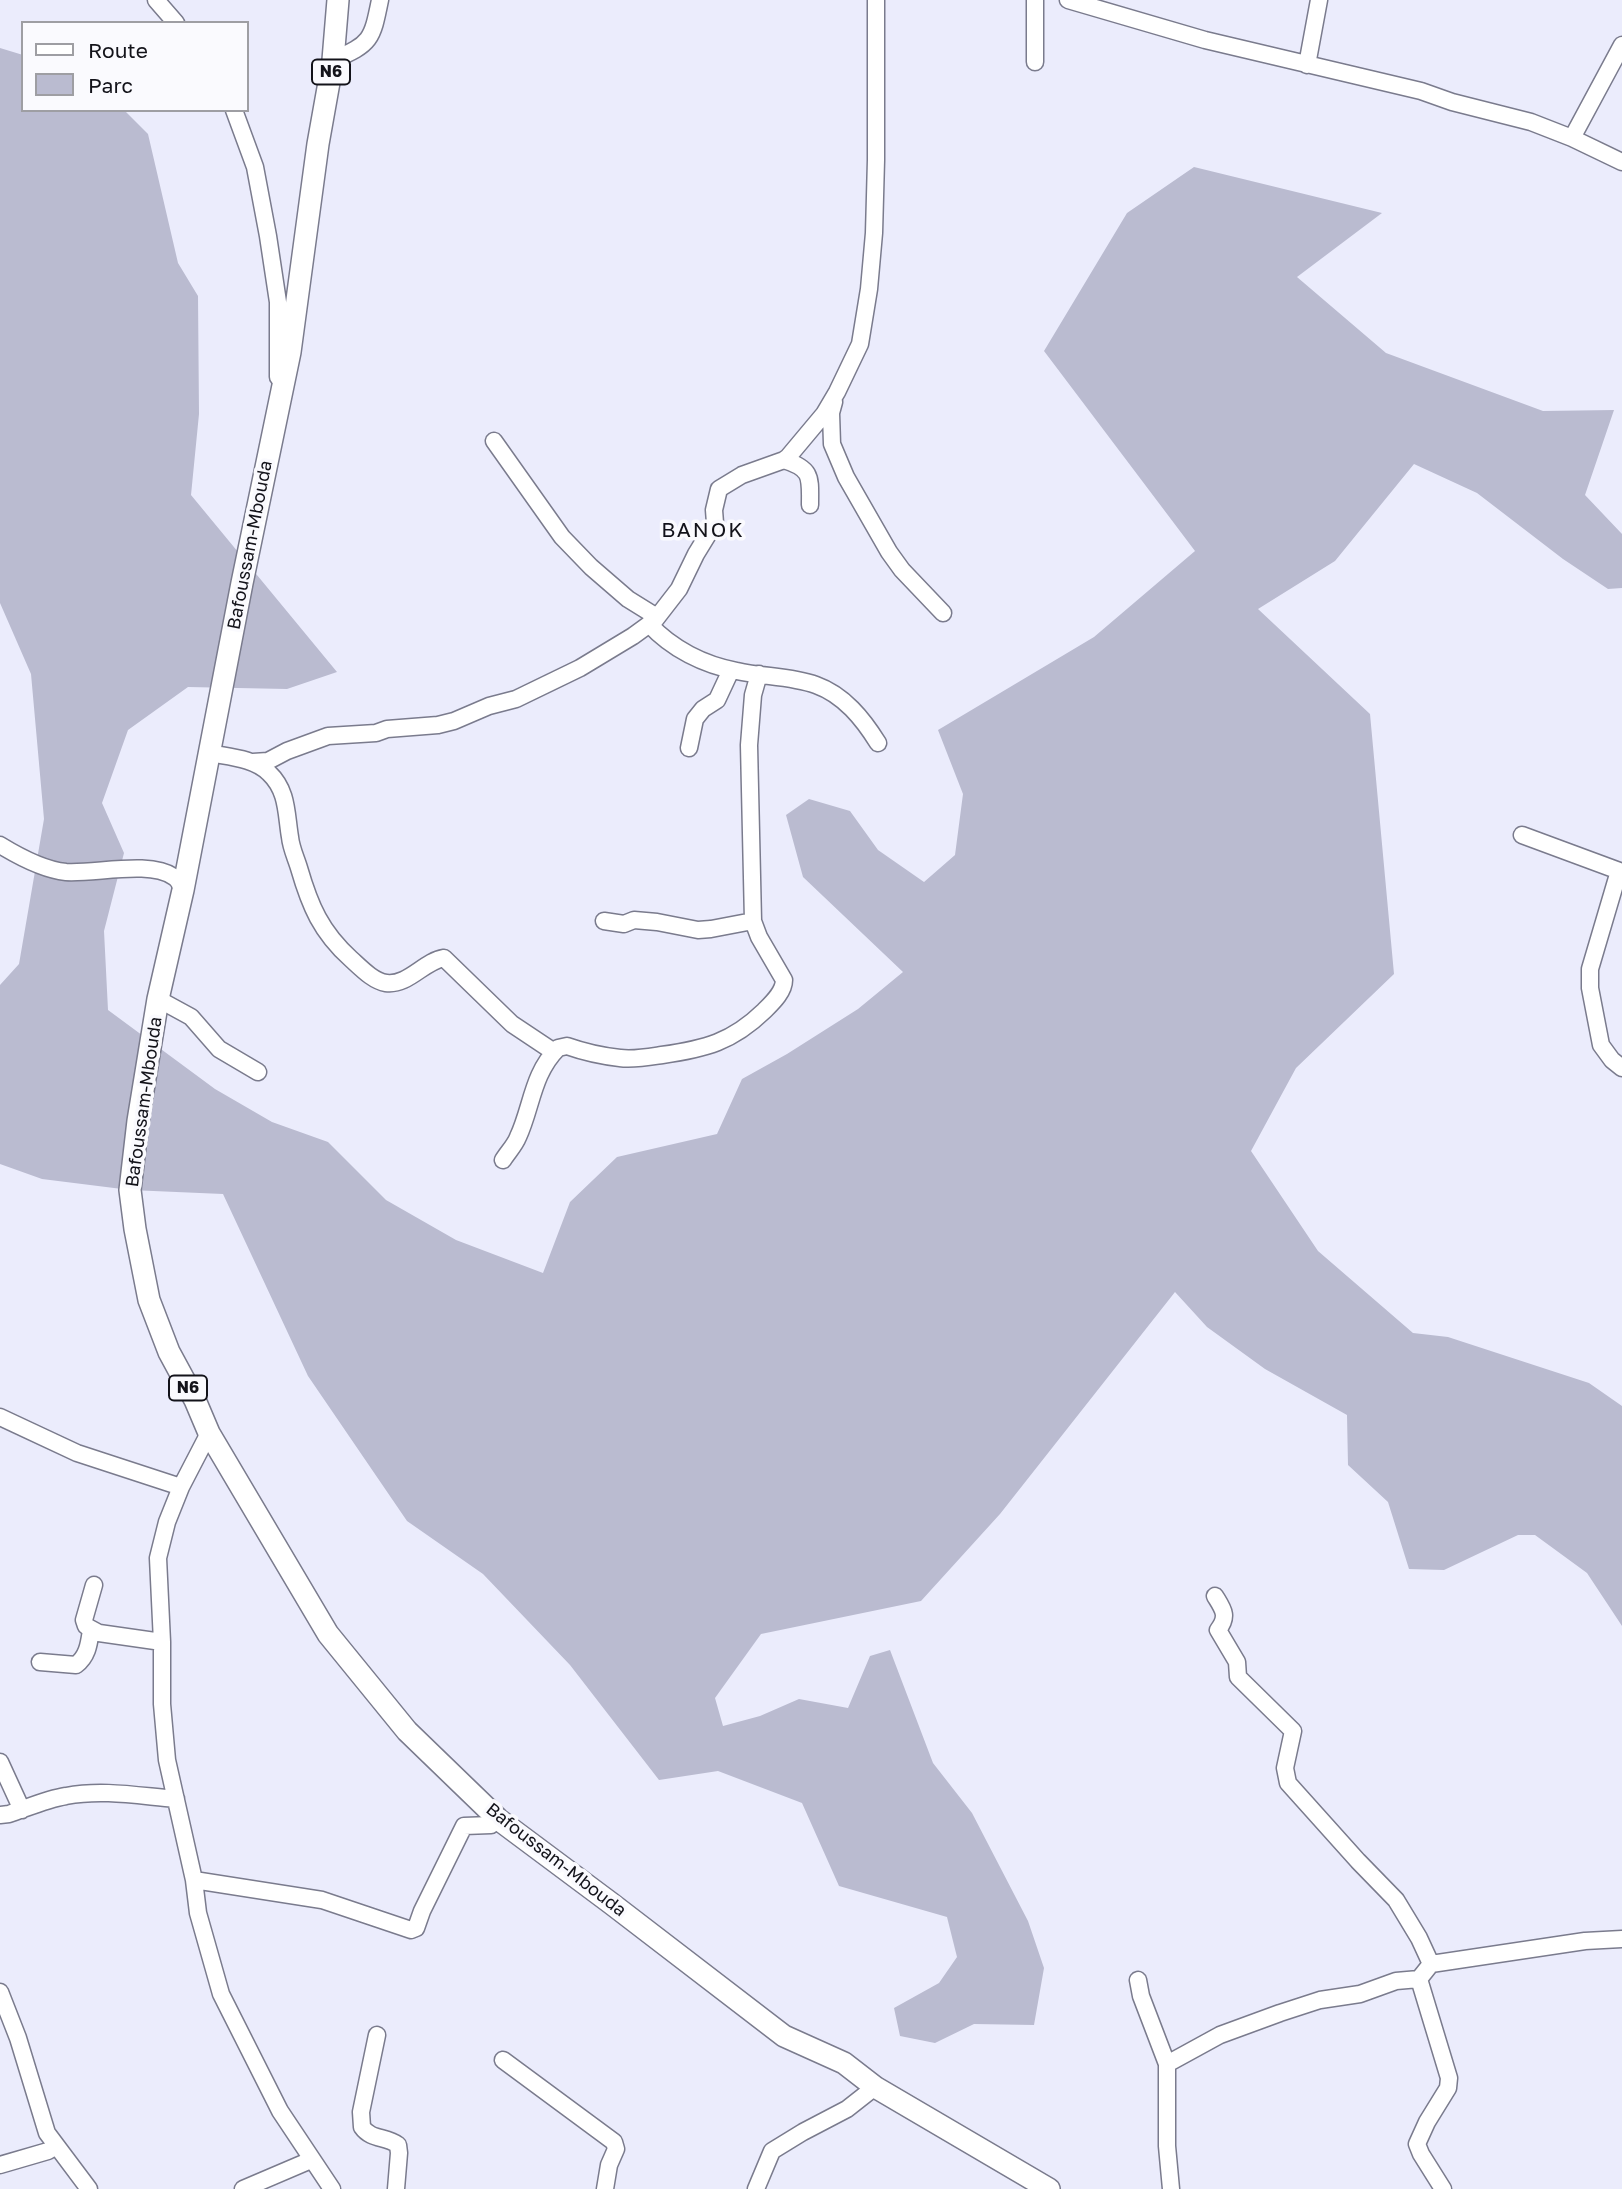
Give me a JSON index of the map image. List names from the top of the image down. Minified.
{"streets":{"highway":["N6","Bafoussam-Mbouda"]},"districts":["BANOK"],"legend":["Route","Parc"]}
